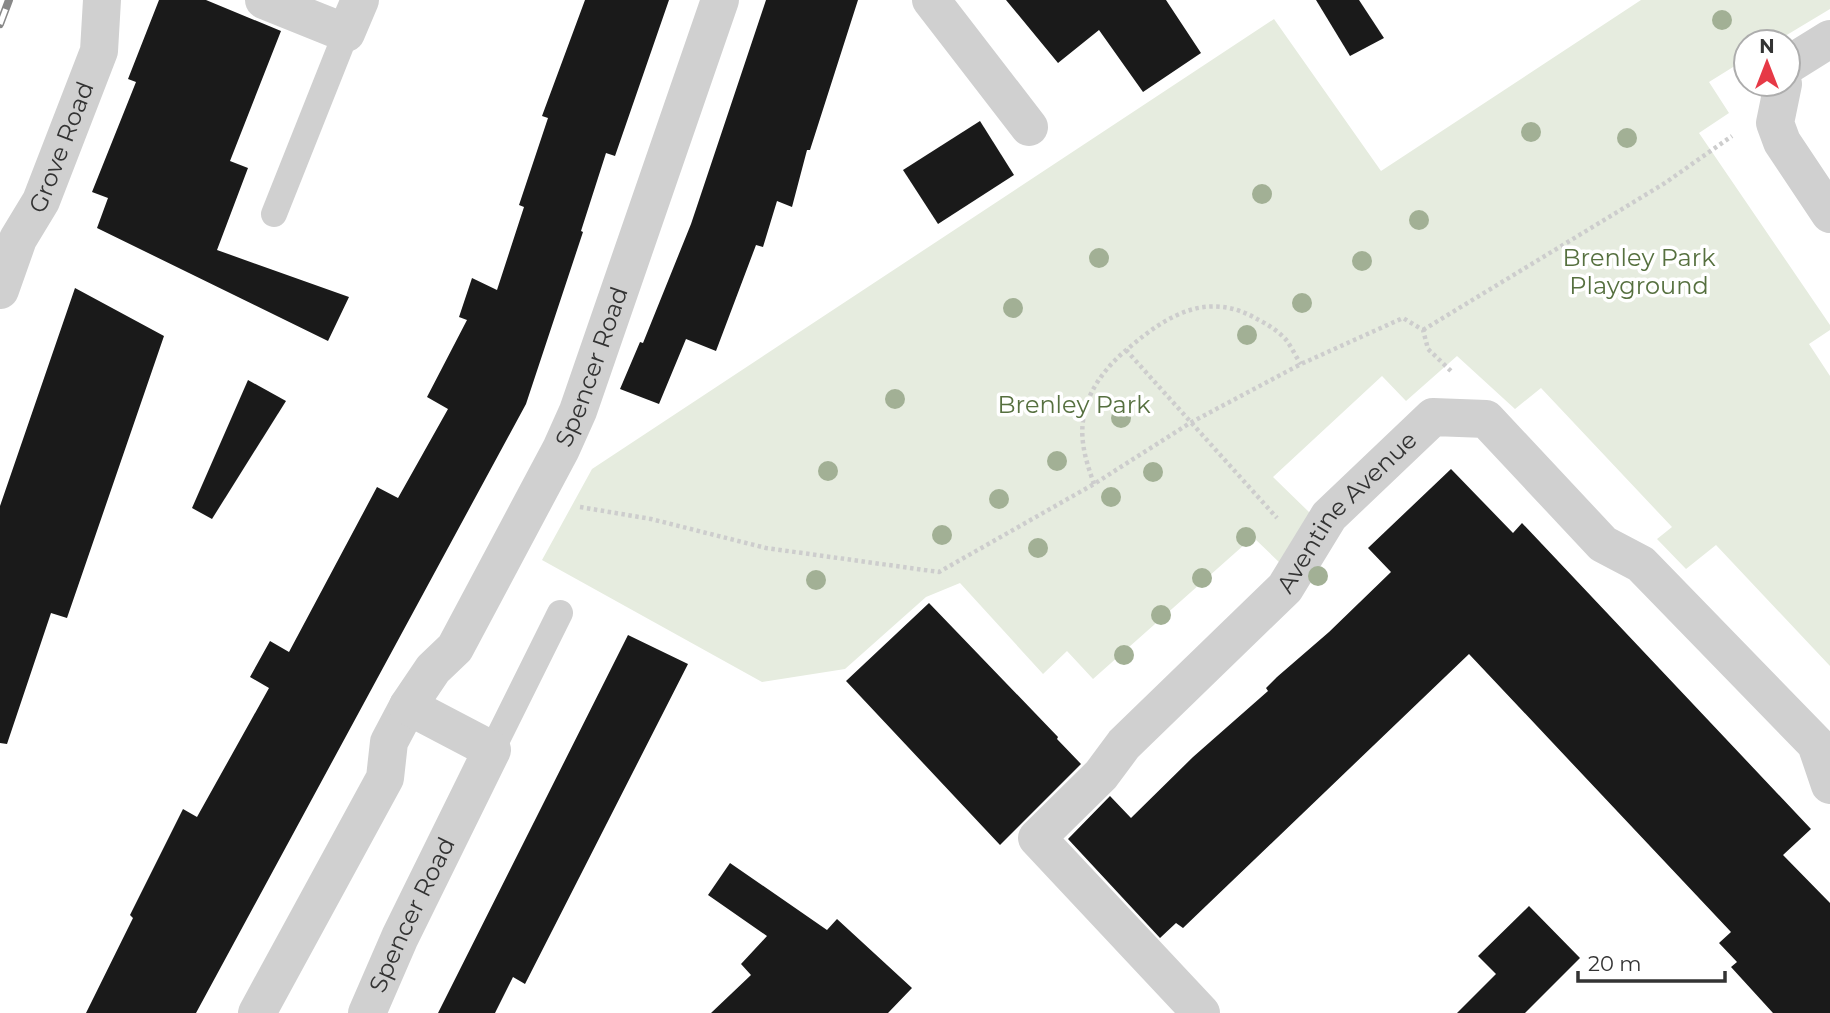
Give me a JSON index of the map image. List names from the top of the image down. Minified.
{"streets":{"street":["Grove Road","Spencer Road","Aventine Avenue"]},"parks":["Brenley Park Playground","Brenley Park"],"scale_bar":"20 m","north":"top"}
